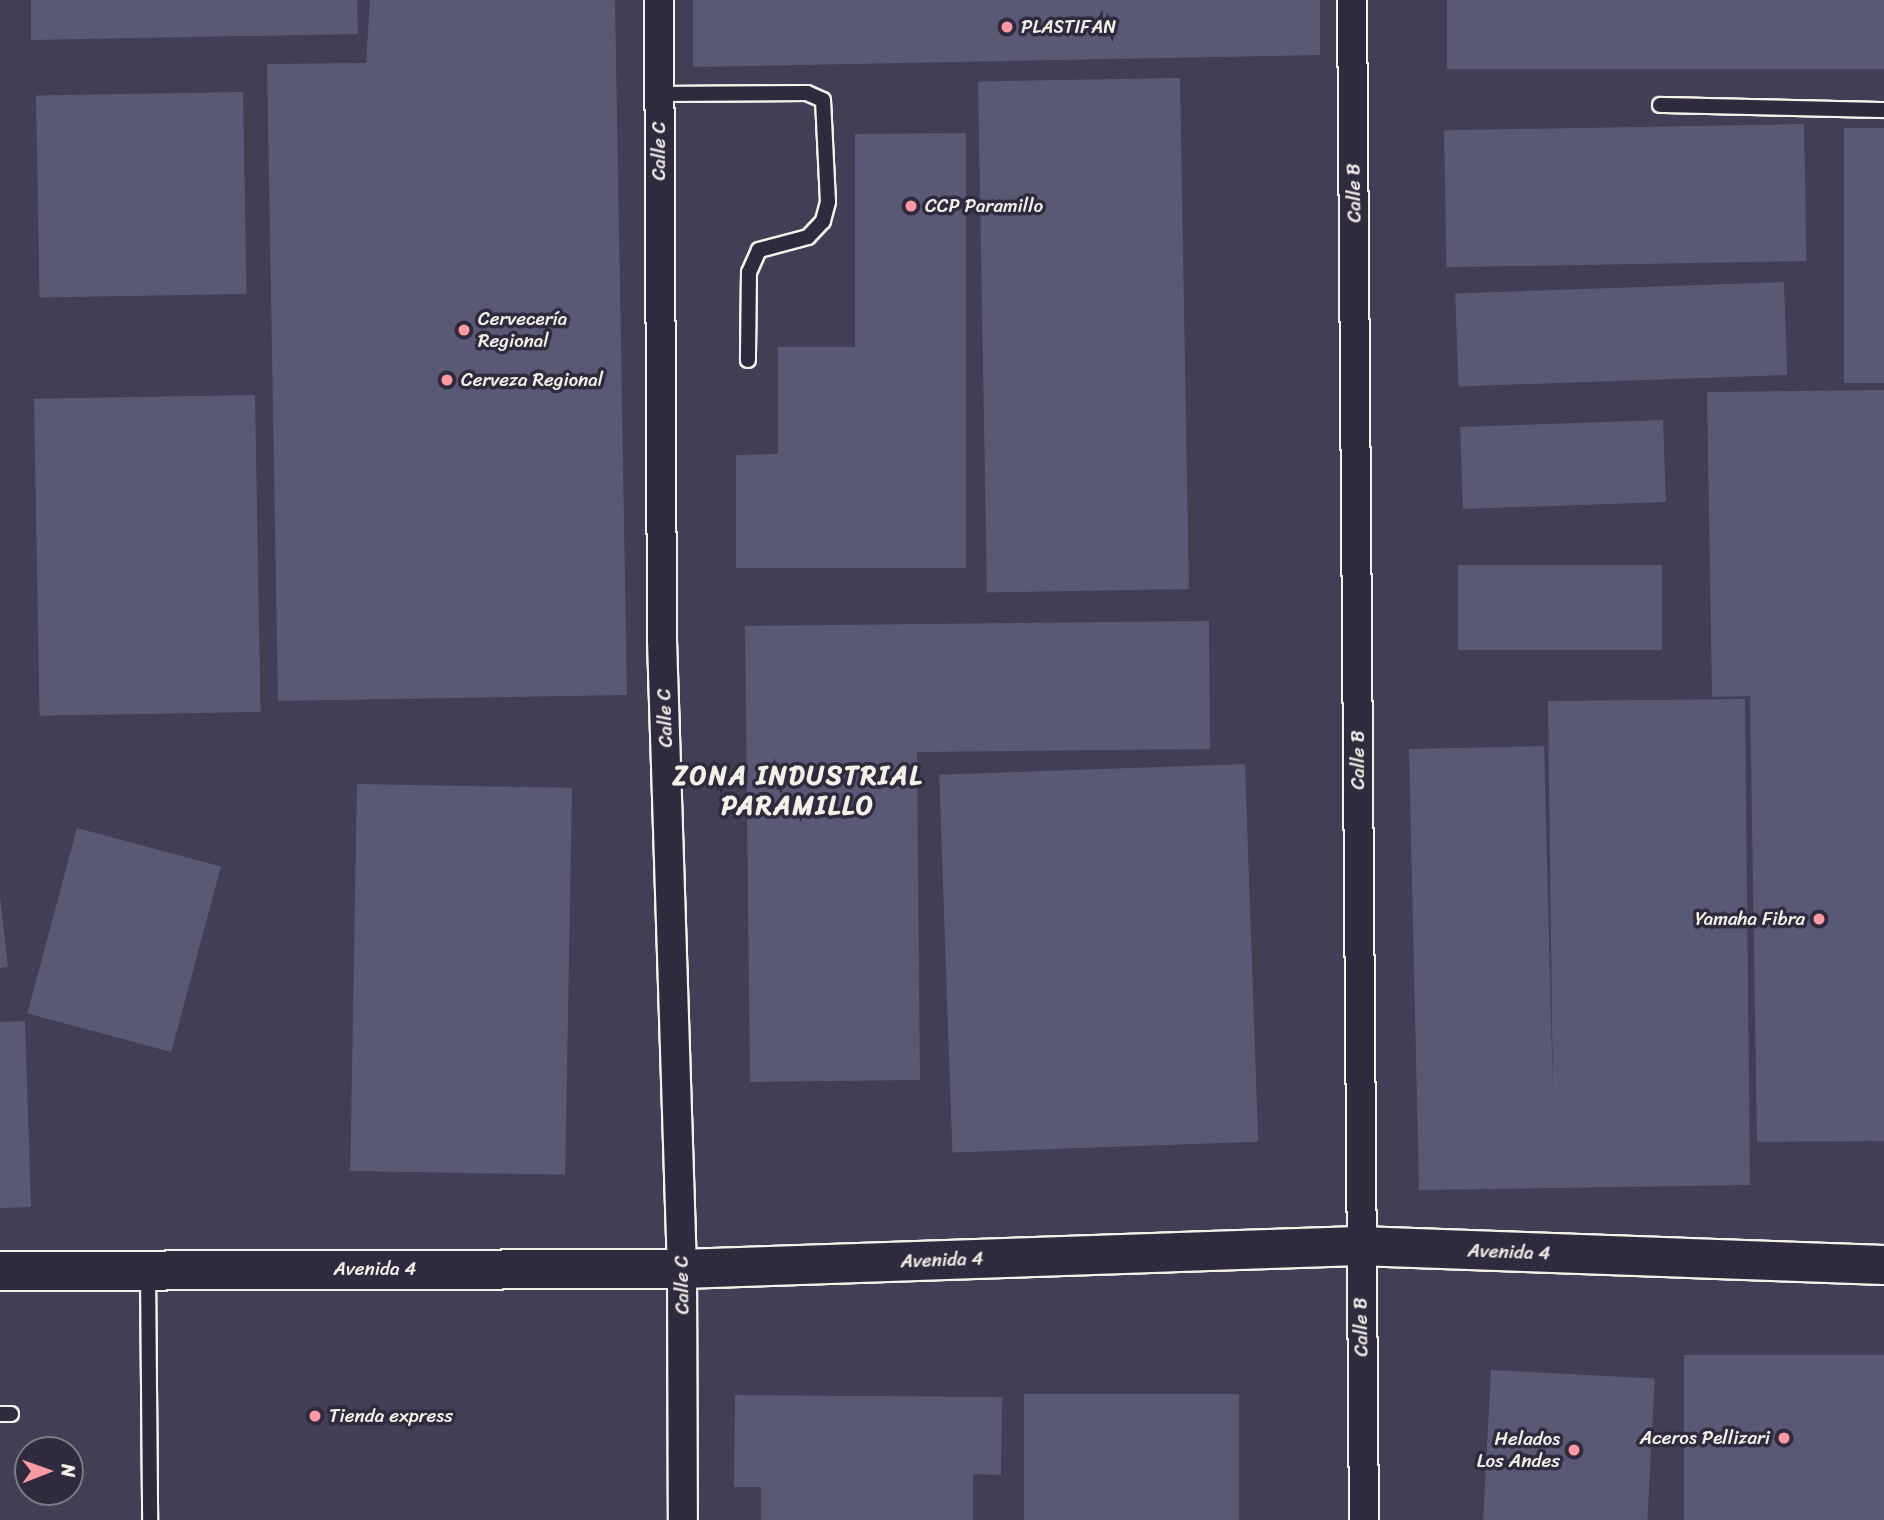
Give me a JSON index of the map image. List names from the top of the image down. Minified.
{"streets":{"main road":["Avenida 4"],"street":["Calle C","Calle B"]},"crossings":[["Calle C","Avenida 4"],["Calle B","Avenida 4"]],"districts":["ZONA INDUSTRIAL PARAMILLO"],"places":["PLASTIFAN","CCP Paramillo","Cervecería Regional","Cerveza Regional","Yamaha Fibra","Tienda express","Aceros Pellizari","Helados Los Andes"],"north":"right"}
